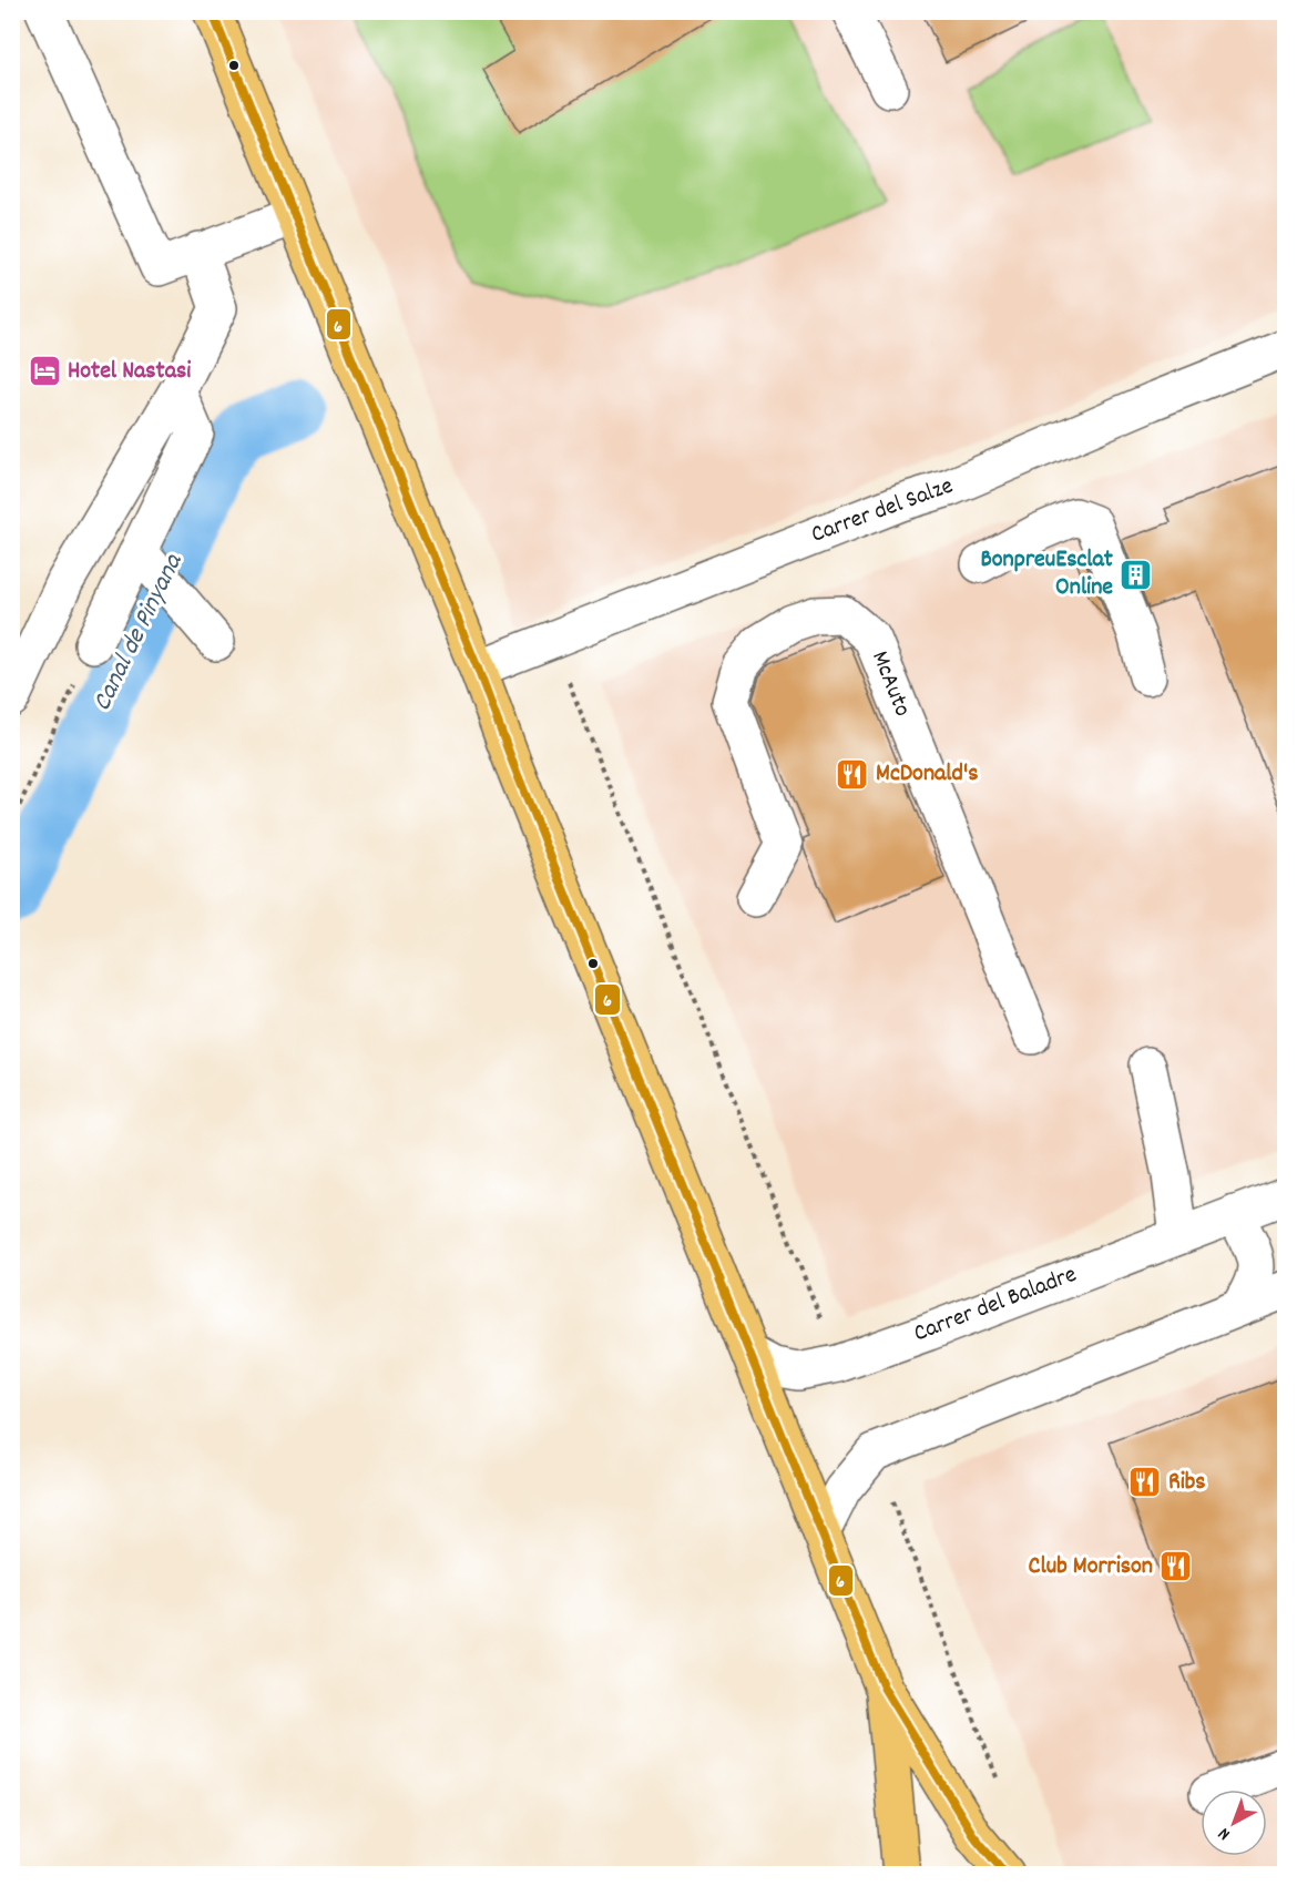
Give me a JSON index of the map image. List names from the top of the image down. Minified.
{"streets":{"street":["Carrer del Salze","McAuto","Carrer del Baladre"]},"water":["Canal de Pinyana"],"places":{"hotel":["Hotel Nastasi"],"building":["BonpreuEsclat Online"],"restaurant":["McDonald's","Ribs","Club Morrison"]},"lines":["transit line 6"],"north":"bottom left"}
